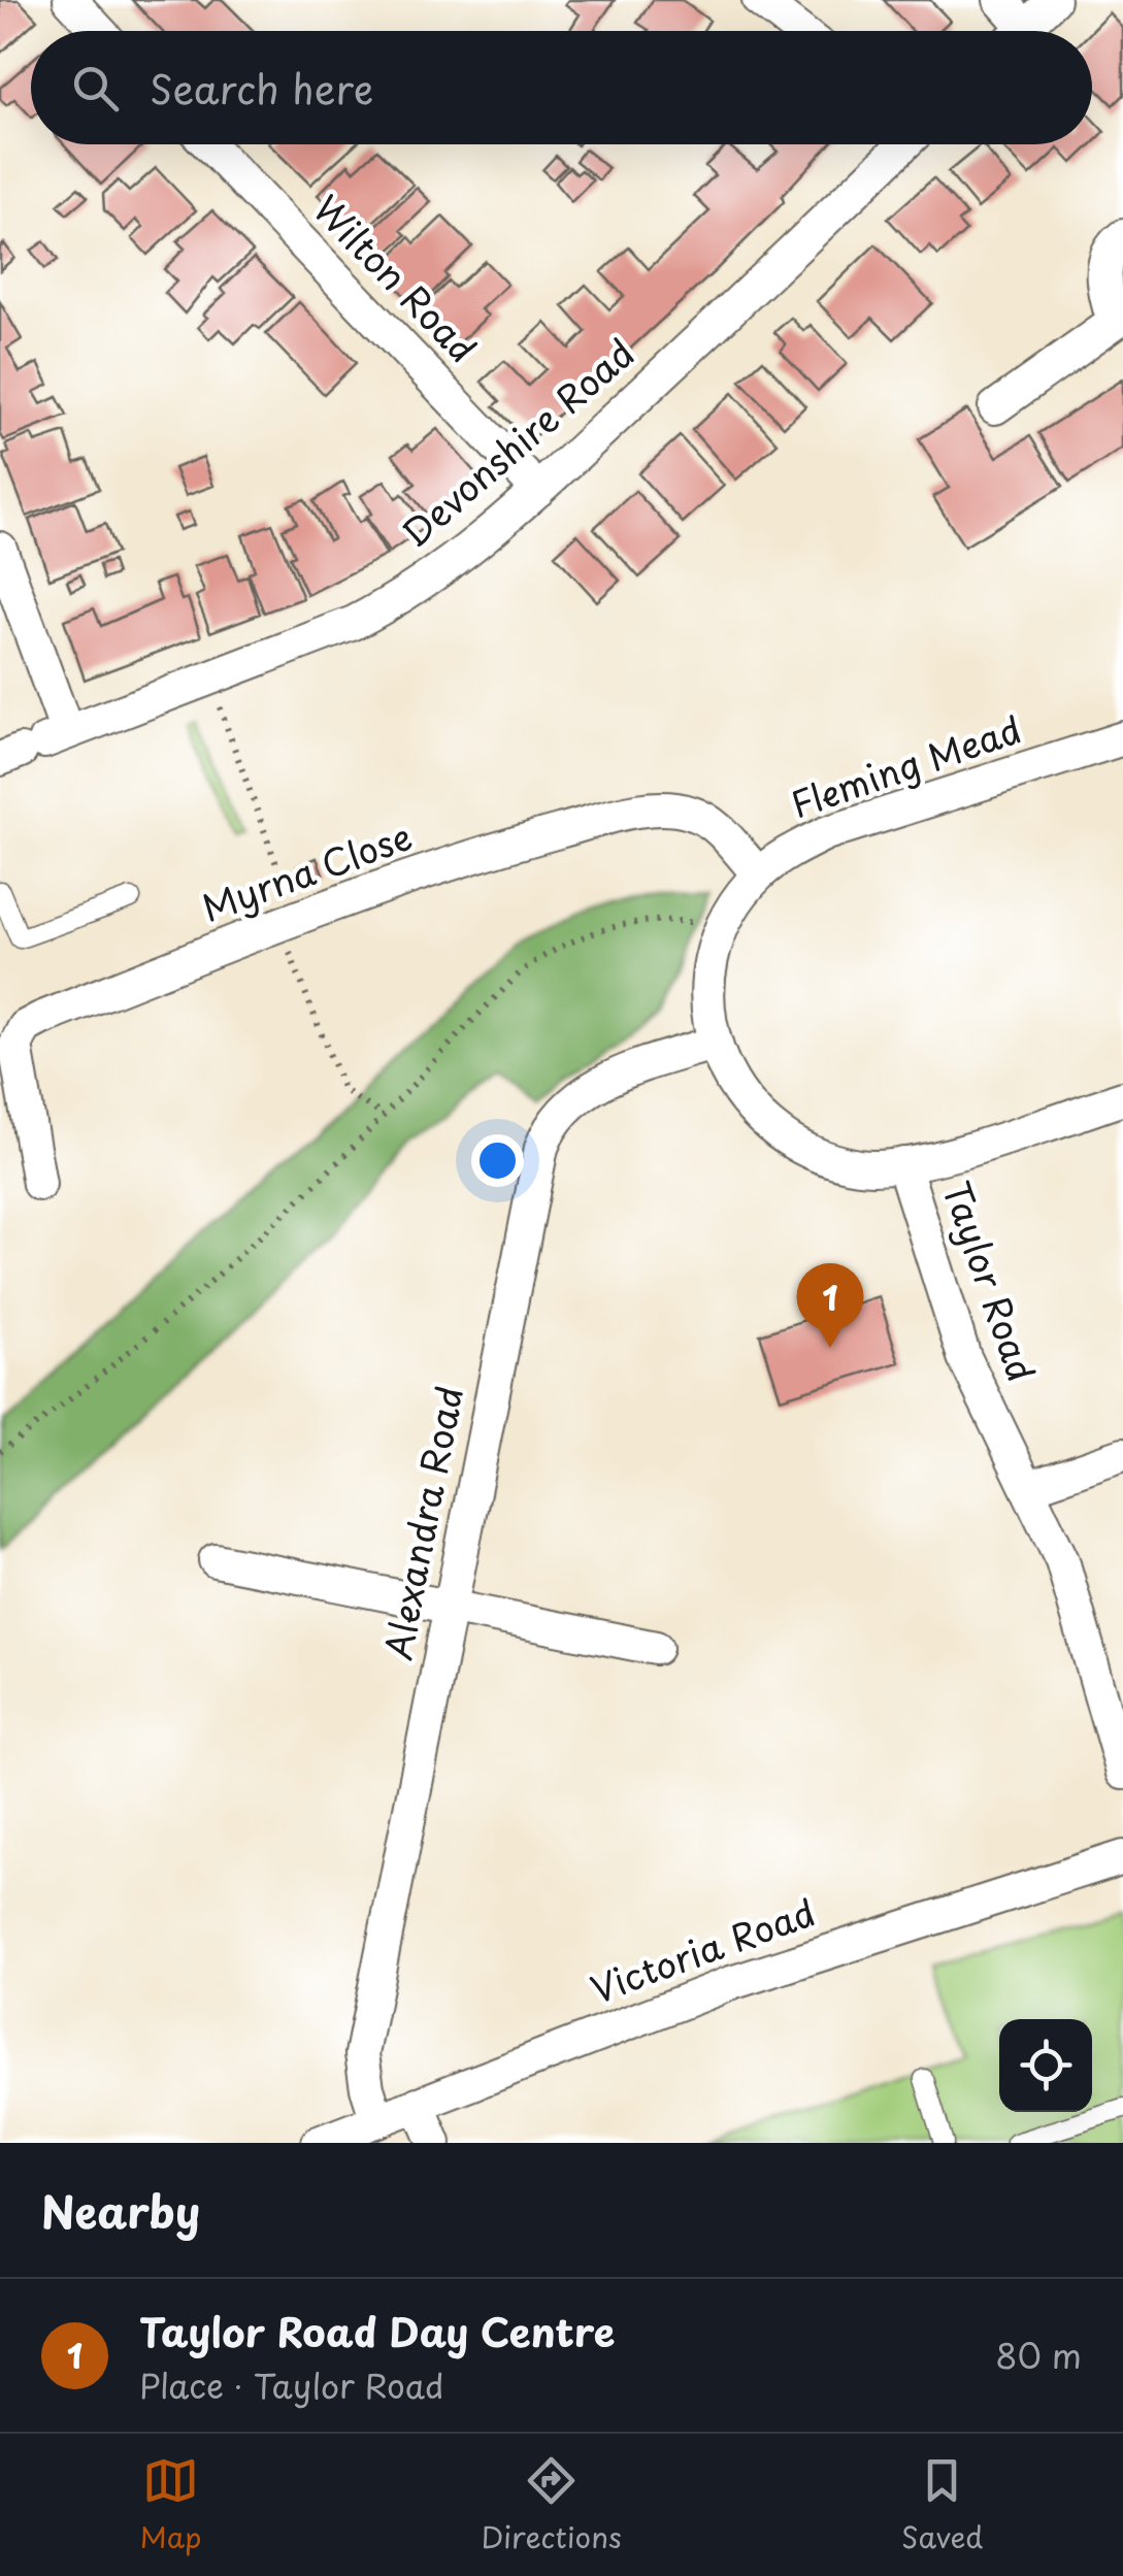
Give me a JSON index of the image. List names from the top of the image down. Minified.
{"streets":{"street":["Wilton Road","Devonshire Road","Fleming Mead","Myrna Close","Taylor Road","Alexandra Road","Victoria Road"]},"crossings":[["Wilton Road","Devonshire Road"],["Fleming Mead","Myrna Close"],["Fleming Mead","Taylor Road"],["Fleming Mead","Alexandra Road"],["Alexandra Road","Victoria Road"]],"page":{"search":"Search here","pins":"1","heading":"Nearby","list":[{"mark":"1","name":"Taylor Road Day Centre","note":"Place · Taylor Road","value":"80 m"}],"nav":["Map","Directions","Saved"]}}
